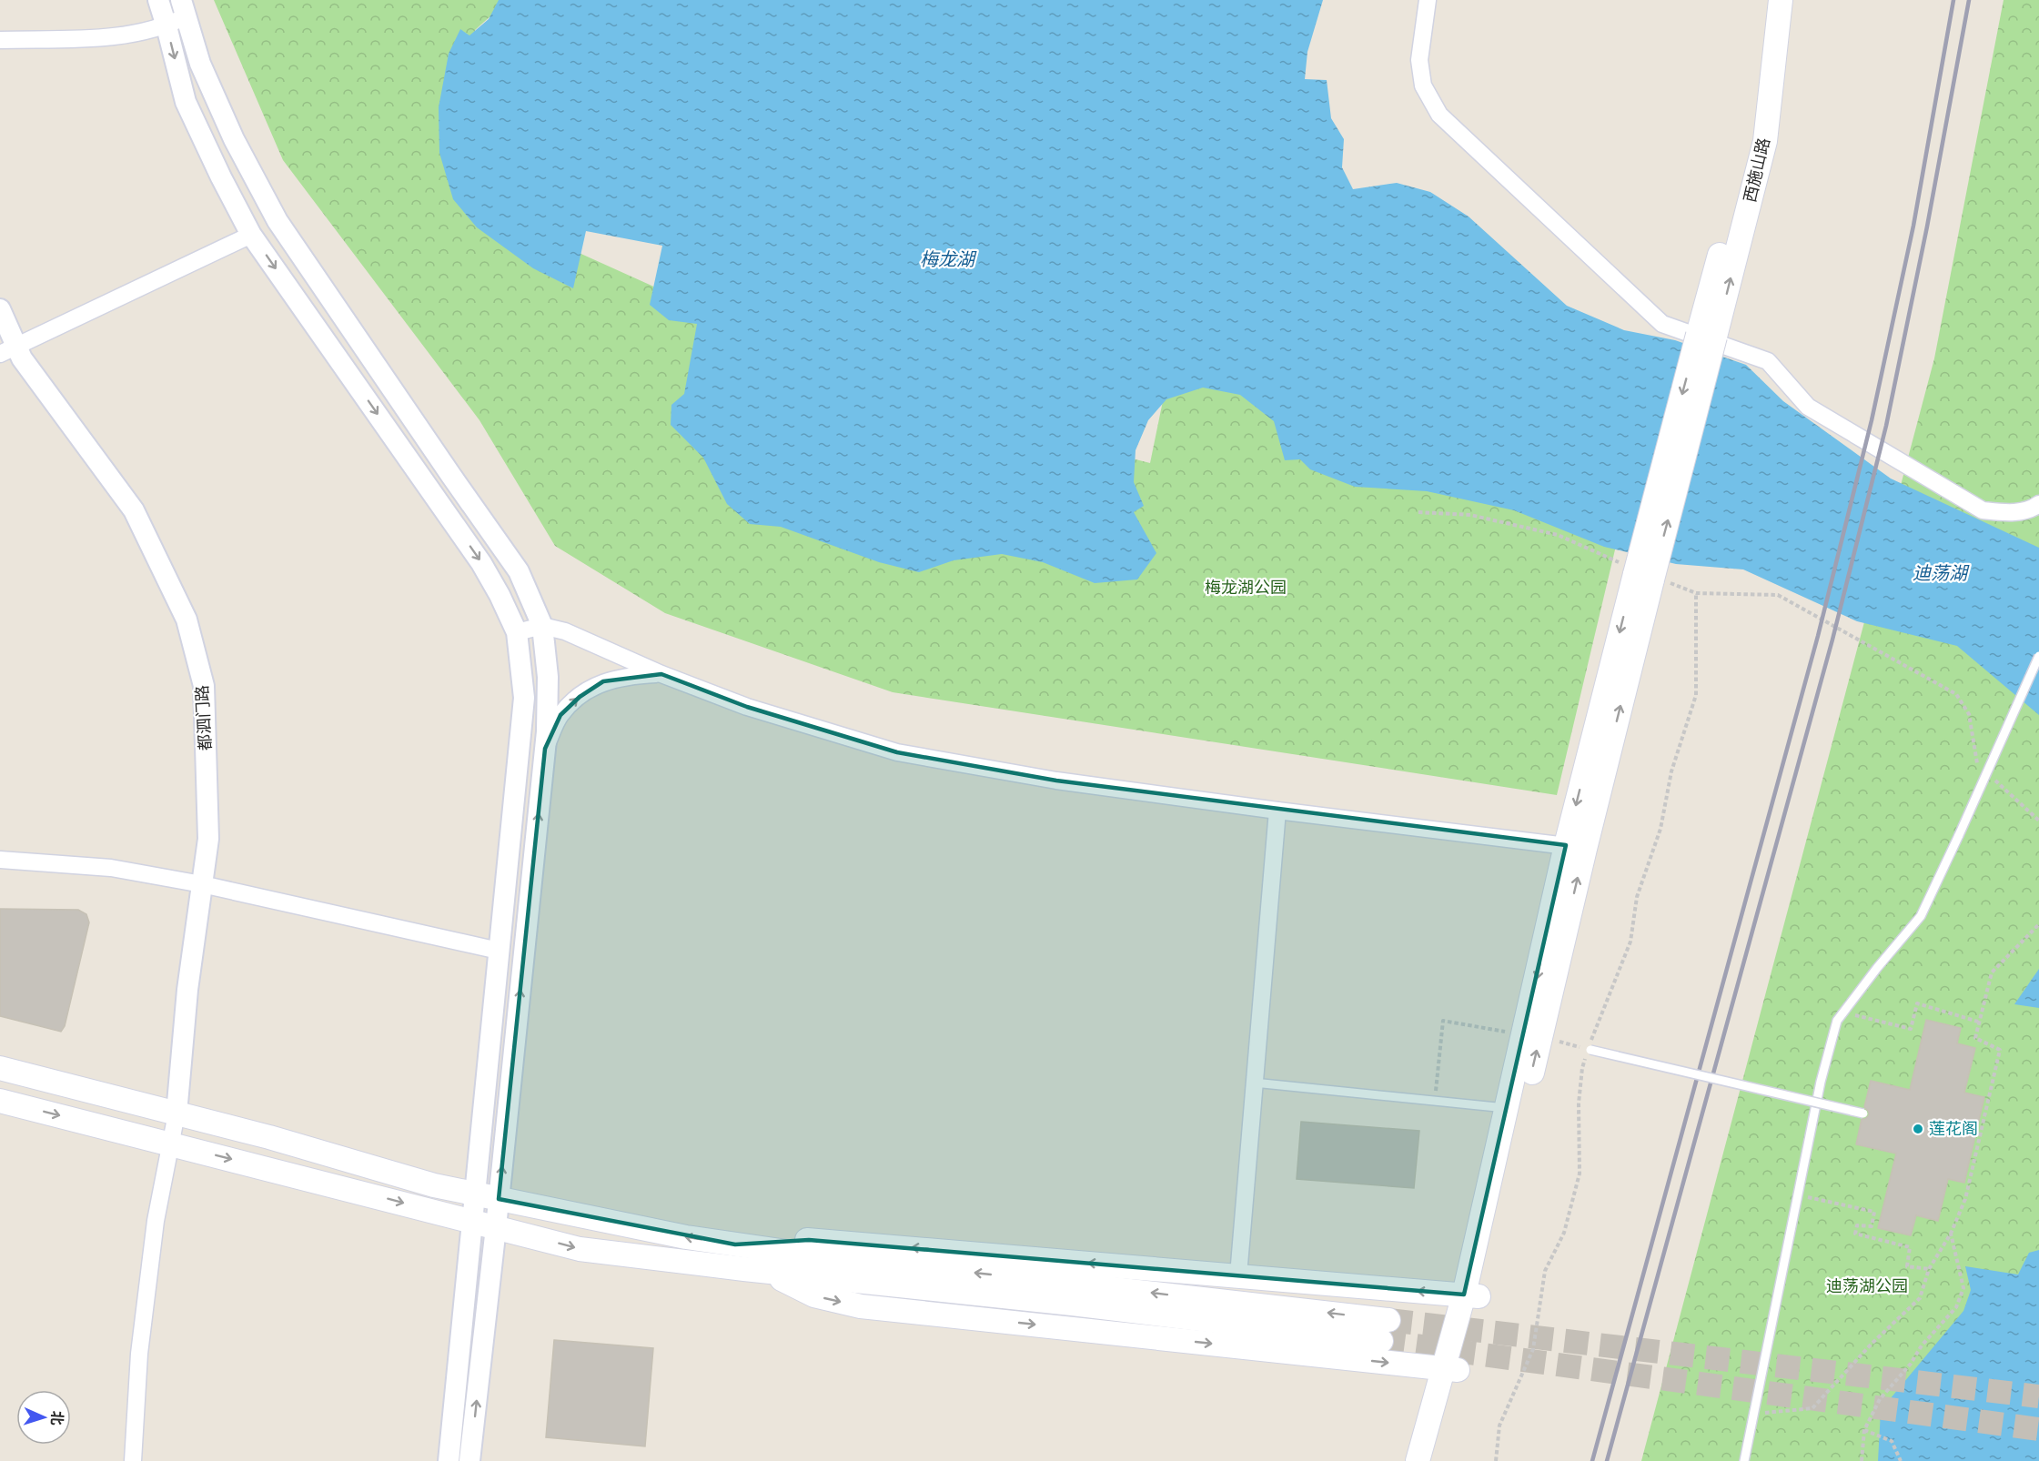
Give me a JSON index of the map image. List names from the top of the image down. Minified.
{"streets":{"main road":["西施山路"],"street":["都泗门路"]},"water":["梅龙湖","迪荡湖"],"parks":["梅龙湖公园","迪荡湖公园"],"places":["莲花阁"],"north":"right"}
